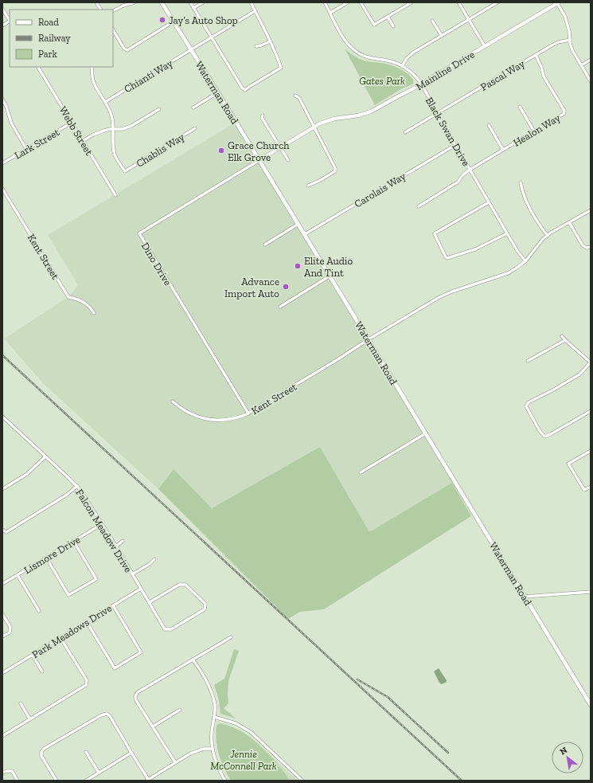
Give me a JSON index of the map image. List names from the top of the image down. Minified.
{"streets":{"main road":["Waterman Road"],"street":["Mainline Drive","Pascal Way","Chianti Way","Healon Way","Webb Street","Black Swan Drive","Lark Street","Chablis Way","Carolais Way","Kent Street","Dino Drive","Falcon Meadow Drive","Lismore Drive","Park Meadows Drive"]},"crossings":[["Mainline Drive","Waterman Road"],["Mainline Drive","Black Swan Drive"],["Mainline Drive","Dino Drive"],["Pascal Way","Healon Way"],["Pascal Way","Black Swan Drive"],["Chianti Way","Waterman Road"],["Waterman Road","Carolais Way"],["Waterman Road","Kent Street"],["Waterman Road","Dino Drive"],["Healon Way","Black Swan Drive"],["Webb Street","Lark Street"],["Black Swan Drive","Carolais Way"],["Black Swan Drive","Kent Street"],["Kent Street","Dino Drive"],["Falcon Meadow Drive","Lismore Drive"],["Falcon Meadow Drive","Park Meadows Drive"]],"parks":["Gates Park","Jennie McConnell Park"],"places":["Jay’s Auto Shop","Grace Church Elk Grove","Elite Audio And Tint","Advance Import Auto"],"legend":["Road","Railway","Park"],"north":"top left"}
